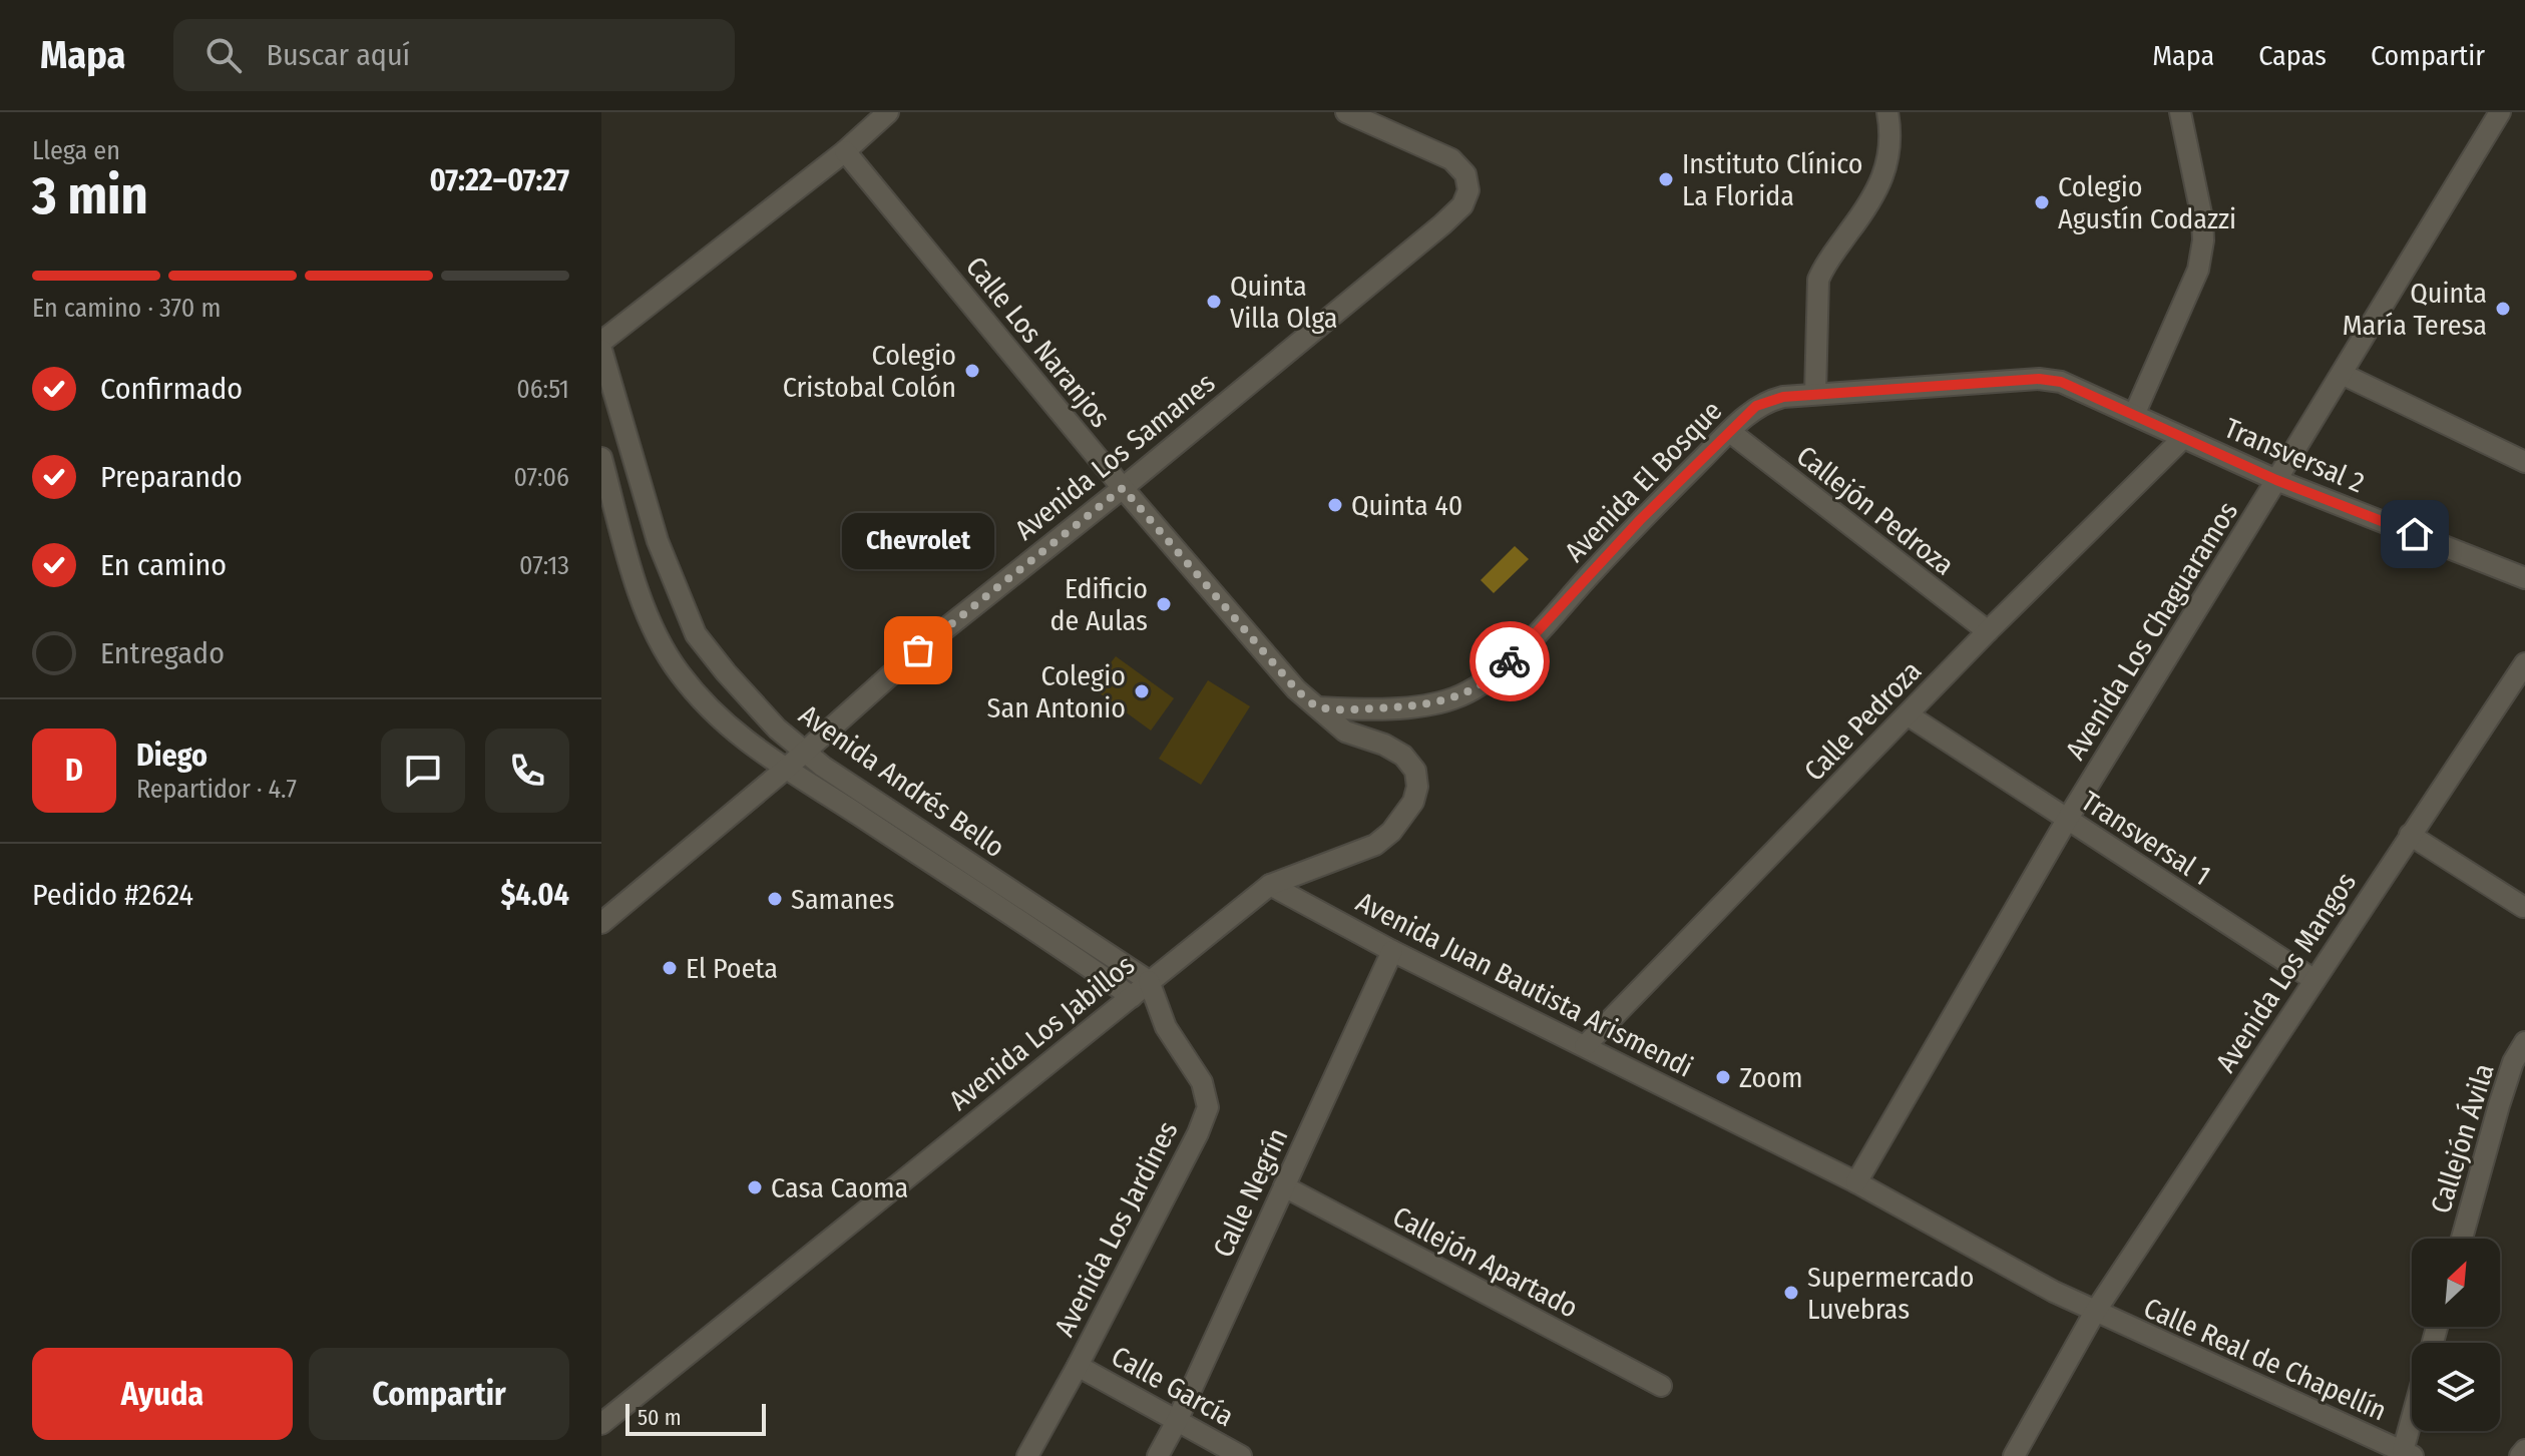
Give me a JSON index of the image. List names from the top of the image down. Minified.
{"streets":{"street":["Calle Los Naranjos","Transversal 2","Avenida Los Samanes","Avenida El Bosque","Callejón Pedroza","Avenida Los Chaguaramos","Calle Pedroza","Avenida Andrés Bello","Transversal 1","Avenida Los Mangos","Avenida Juan Bautista Arismendi","Avenida Los Jabillos","Callejón Ávila","Calle Negrín","Avenida Los Jardines","Callejón Apartado","Calle Real de Chapellín","Calle García"]},"crossings":[["Calle Los Naranjos","Avenida Los Samanes"],["Calle Los Naranjos","Avenida El Bosque"],["Calle Los Naranjos","Avenida Los Jabillos"],["Transversal 2","Avenida El Bosque"],["Transversal 2","Avenida Los Chaguaramos"],["Transversal 2","Calle Pedroza"],["Avenida Los Samanes","Avenida Andrés Bello"],["Avenida El Bosque","Callejón Pedroza"],["Avenida El Bosque","Avenida Los Jabillos"],["Callejón Pedroza","Calle Pedroza"],["Avenida Los Chaguaramos","Transversal 1"],["Avenida Los Chaguaramos","Avenida Juan Bautista Arismendi"],["Calle Pedroza","Transversal 1"],["Calle Pedroza","Avenida Juan Bautista Arismendi"],["Avenida Andrés Bello","Avenida Los Jabillos"],["Avenida Andrés Bello","Avenida Los Jardines"],["Transversal 1","Avenida Los Mangos"],["Avenida Los Mangos","Avenida Juan Bautista Arismendi"],["Avenida Los Mangos","Calle Real de Chapellín"],["Avenida Juan Bautista Arismendi","Avenida Los Jabillos"],["Avenida Juan Bautista Arismendi","Calle Negrín"],["Avenida Juan Bautista Arismendi","Calle Real de Chapellín"],["Avenida Los Jabillos","Avenida Los Jardines"],["Calle Negrín","Callejón Apartado"],["Calle Negrín","Calle García"],["Avenida Los Jardines","Calle García"]],"places":["Instituto Clínico La Florida","Colegio Agustín Codazzi","Quinta Villa Olga","Quinta María Teresa","Colegio Cristobal Colón","Quinta 40","Edificio de Aulas","Chevrolet","Colegio San Antonio","Samanes","El Poeta","Zoom","Casa Caoma","Supermercado Luvebras"],"scale_bar":"50 m","north":"top right","page":{"header":"Mapa","search":"Buscar aquí","nav":["Mapa","Capas","Compartir"],"heading":["3 min","Llega en","07:22–07:27"],"panel":["Diego","Repartidor · 4.7","Pedido #2624","$4.04"],"bar":"En camino · 370 m","list":[["Confirmado","06:51"],["Preparando","07:06"],["En camino","07:13"],"Entregado"],"bubble":"Chevrolet","round":"D","buttons":["Ayuda","Compartir"],"scale":"50 m"}}
